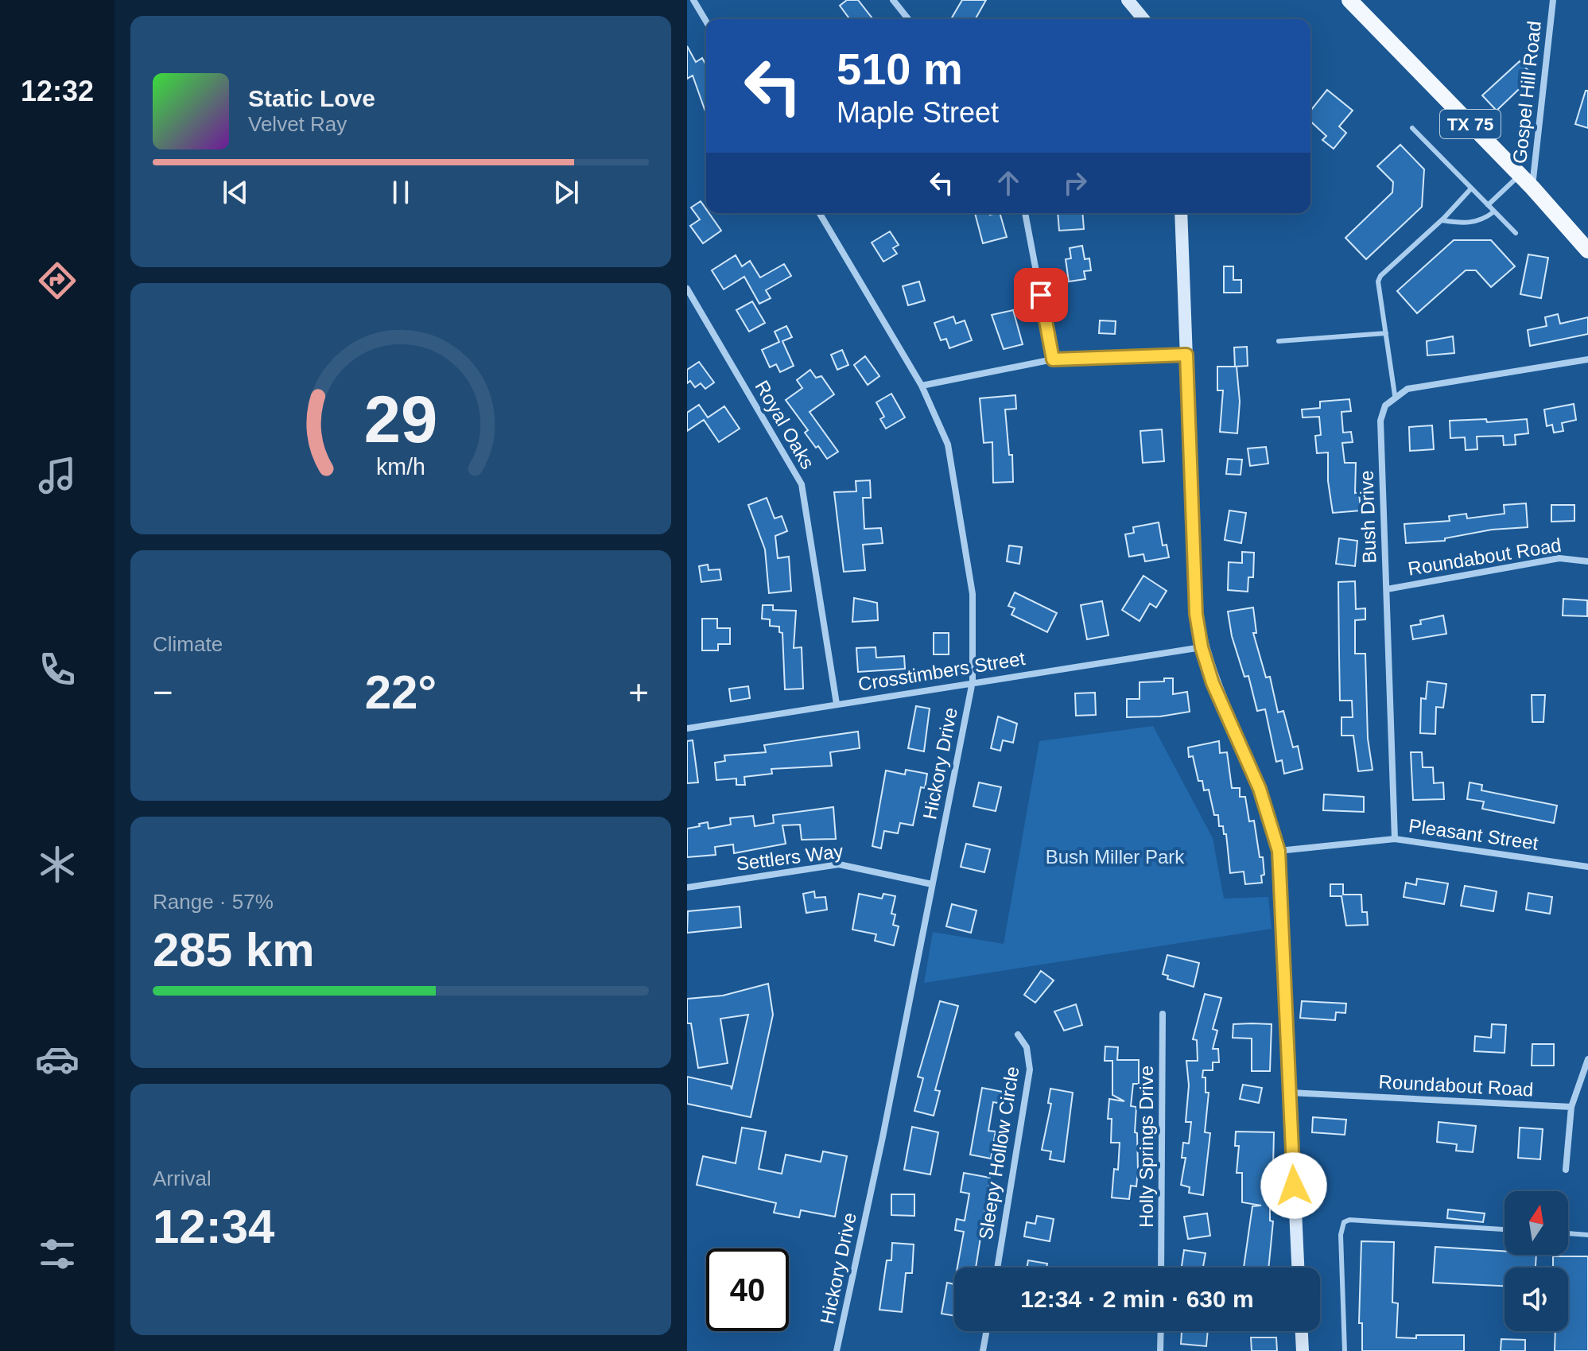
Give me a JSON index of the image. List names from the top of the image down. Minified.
{"streets":{"main road":["TX 75"],"street":["Gospel Hill Road","Royal Oaks","Bush Drive","Roundabout Road","Crosstimbers Street","Hickory Drive","Pleasant Street","Settlers Way","Holly Springs Drive","Sleepy Hollow Circle"]},"crossings":[["Gospel Hill Road","TX 75"],["Royal Oaks","Crosstimbers Street"],["Bush Drive","Roundabout Road"],["Bush Drive","Pleasant Street"],["Crosstimbers Street","Hickory Drive"],["Hickory Drive","Settlers Way"]],"parks":["Bush Miller Park"],"north":"top","page":{"tabs":"12:32","turn":["510 m","Maple Street"],"song":["Static Love","Velvet Ray"],"tile":["Climate",["Range · 57%","285 km"],["Arrival","12:34"]],"heat":["−","22°","+"],"limit":"40","trip":"12:34 · 2 min · 630 m","gauge":["29","km/h"]}}
